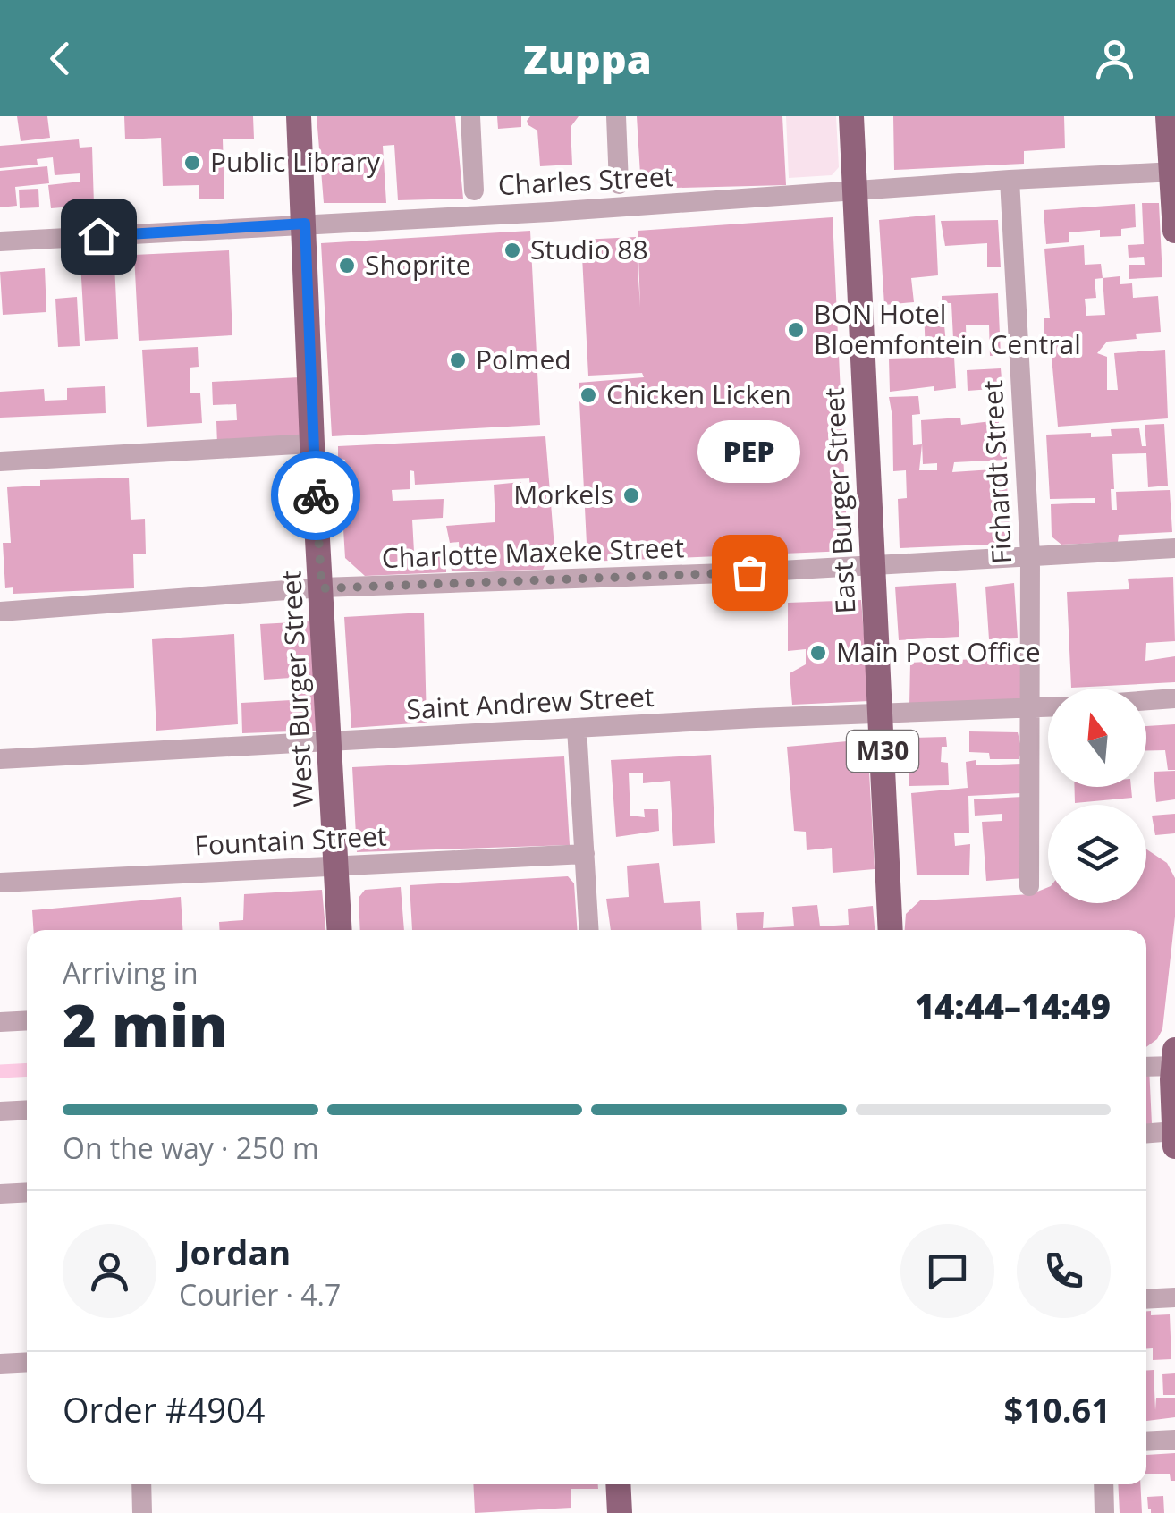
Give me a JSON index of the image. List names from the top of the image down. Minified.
{"streets":{"main road":["East Burger Street","West Burger Street","M30"],"street":["Charles Street","Fichardt Street","Charlotte Maxeke Street","Saint Andrew Street","Fountain Street"]},"crossings":[["Charles Street","Fichardt Street"],["Charles Street","East Burger Street"],["Charles Street","West Burger Street"],["Fichardt Street","Charlotte Maxeke Street"],["Fichardt Street","Saint Andrew Street"],["East Burger Street","Charlotte Maxeke Street"],["East Burger Street","Saint Andrew Street"],["Charlotte Maxeke Street","West Burger Street"],["West Burger Street","Saint Andrew Street"],["West Burger Street","Fountain Street"]],"places":["Public Library","Studio 88","Shoprite","BON Hotel Bloemfontein Central","Polmed","Chicken Licken","Morkels","PEP","Main Post Office"],"north":"top","page":{"header":"Zuppa","bubble":"PEP","heading":["2 min","Arriving in","14:44–14:49"],"panel":["Jordan","Courier · 4.7","Order #4904","$10.61"],"bar":"On the way · 250 m"}}
